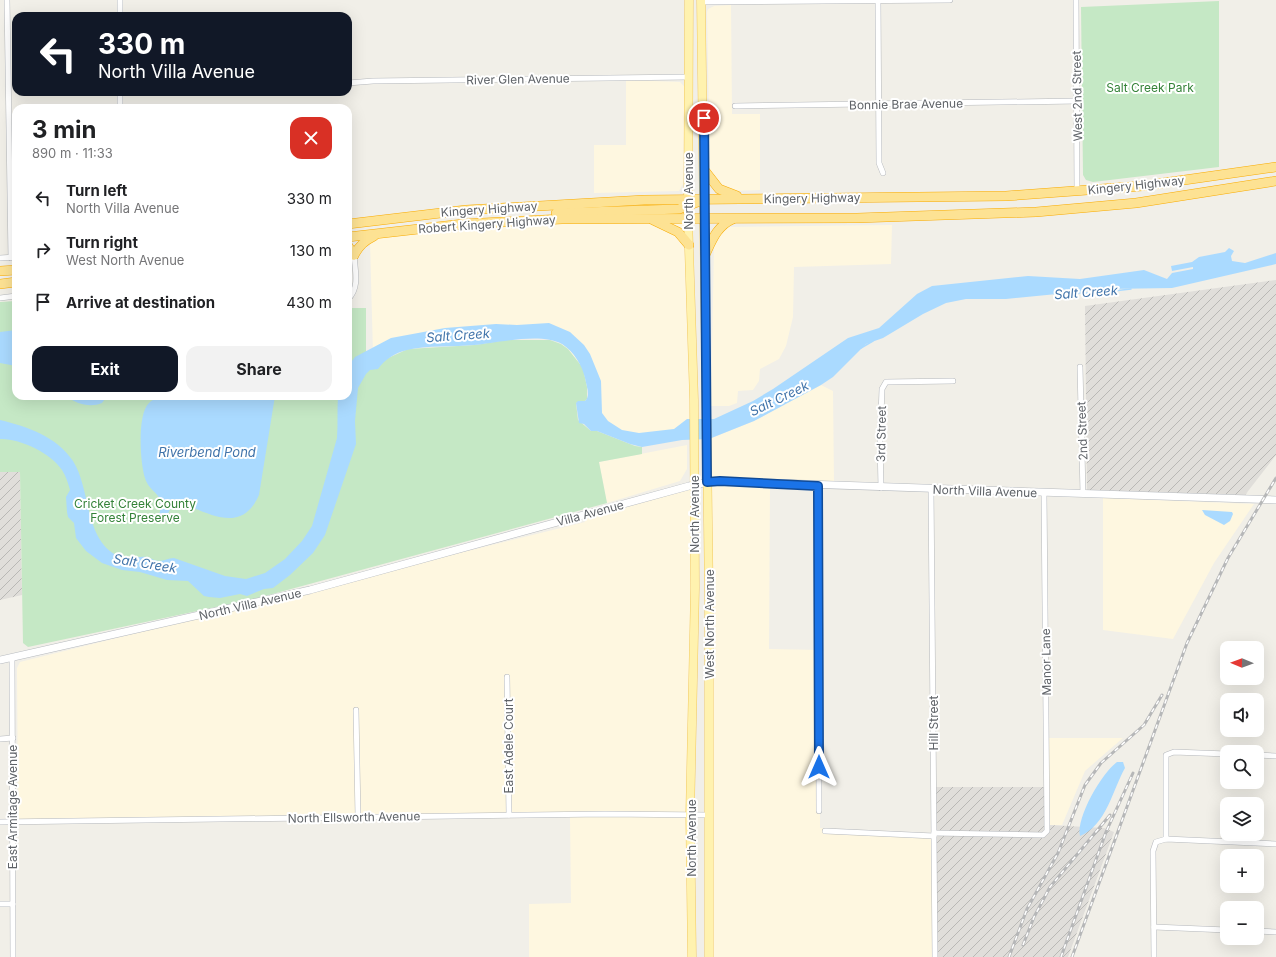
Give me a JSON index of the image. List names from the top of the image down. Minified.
{"streets":{"highway":["Kingery Highway","Robert Kingery Highway"],"main road":["North Avenue","North Villa Avenue","Villa Avenue","West North Avenue"],"street":["River Glen Avenue","West 2nd Street","Bonnie Brae Avenue","2nd Street","3rd Street","Manor Lane","Hill Street","East Adele Court","East Armitage Avenue","North Ellsworth Avenue"]},"crossings":[["River Glen Avenue","North Avenue"],["West 2nd Street","Bonnie Brae Avenue"],["West 2nd Street","Kingery Highway"],["Kingery Highway","North Avenue"],["Kingery Highway","Robert Kingery Highway"],["Kingery Highway","West North Avenue"],["North Avenue","North Villa Avenue"],["North Avenue","Villa Avenue"],["North Avenue","West North Avenue"],["North Avenue","North Ellsworth Avenue"],["2nd Street","North Villa Avenue"],["3rd Street","North Villa Avenue"],["North Villa Avenue","Villa Avenue"],["North Villa Avenue","West North Avenue"],["North Villa Avenue","Manor Lane"],["North Villa Avenue","Hill Street"],["North Villa Avenue","East Armitage Avenue"],["West North Avenue","North Ellsworth Avenue"],["Manor Lane","Hill Street"],["East Adele Court","North Ellsworth Avenue"],["East Armitage Avenue","North Ellsworth Avenue"]],"water":["Salt Creek","Riverbend Pond"],"parks":["Salt Creek Park","Cricket Creek County Forest Preserve"],"north":"left","page":{"turn":["330 m","North Villa Avenue"],"heading":["3 min","890 m · 11:33"],"list":[{"name":"Turn left","note":"North Villa Avenue","value":"330 m"},{"name":"Turn right","note":"West North Avenue","value":"130 m"},{"name":"Arrive at destination","value":"430 m"}],"buttons":["Exit","Share"],"map_buttons":["+","−"]}}
